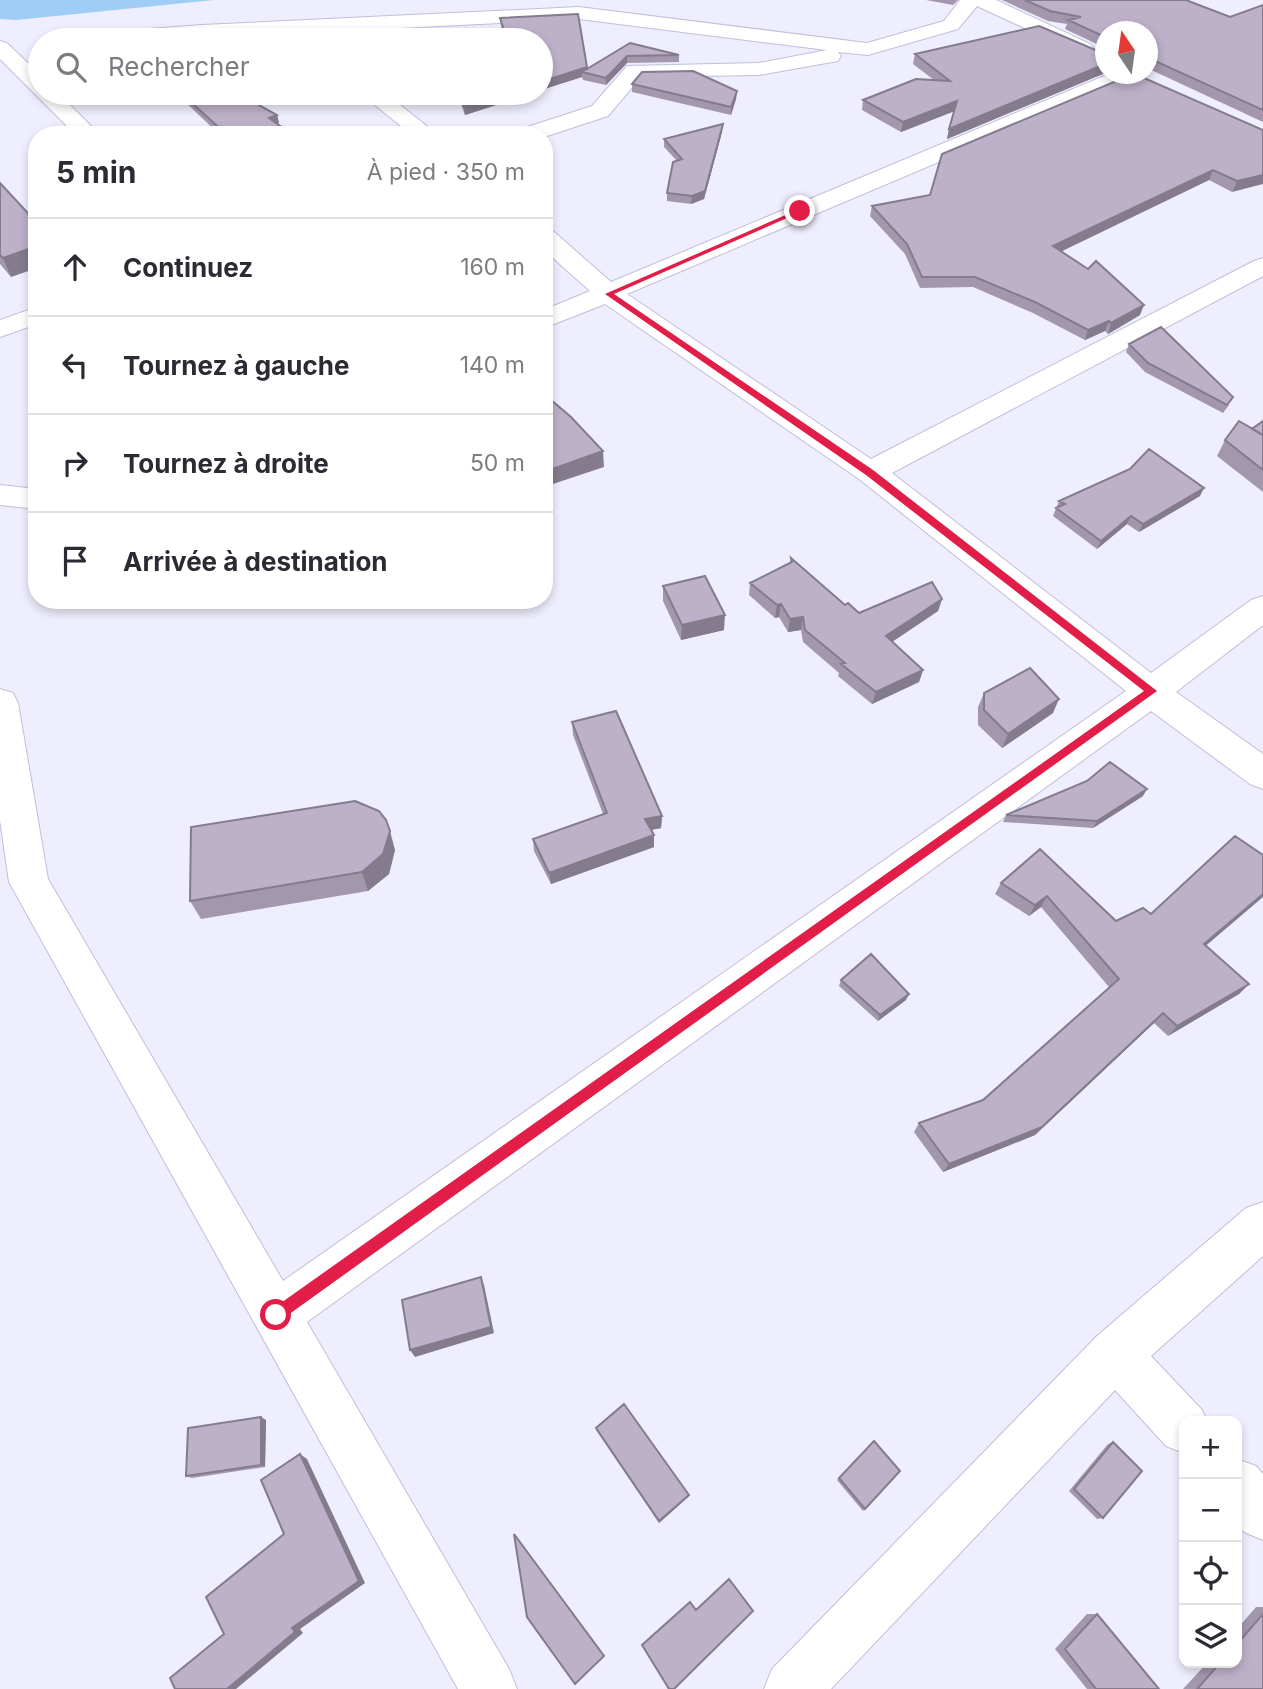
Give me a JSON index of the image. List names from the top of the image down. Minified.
{"north":"top","page":{"search":"Rechercher","heading":["5 min","À pied · 350 m"],"list":[["Continuez","160 m"],["Tournez à gauche","140 m"],["Tournez à droite","50 m"],"Arrivée à destination"],"map_buttons":["+","−"]}}
